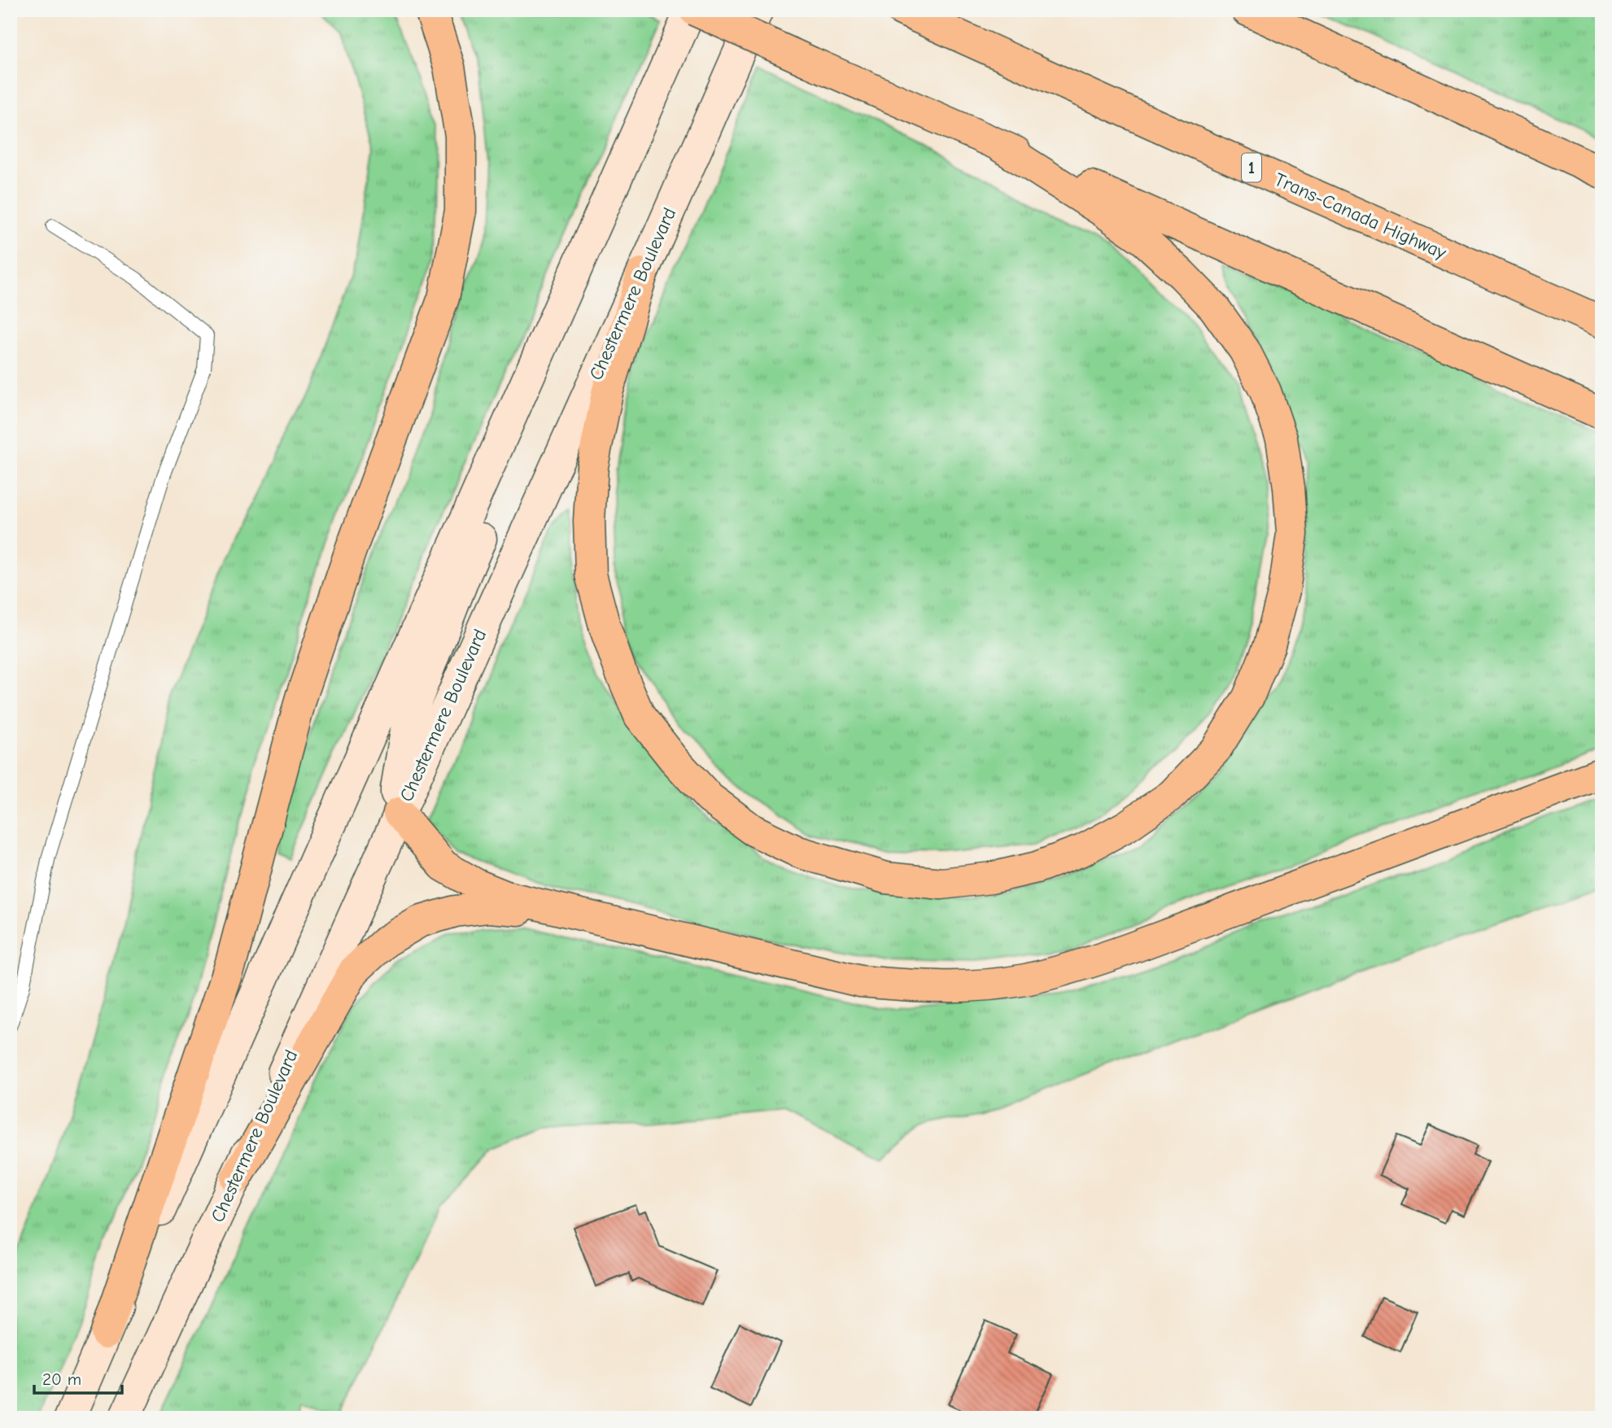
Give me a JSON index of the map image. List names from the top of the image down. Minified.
{"streets":{"highway":["1","Trans-Canada Highway"],"main road":["Chestermere Boulevard"]},"scale_bar":"20 m"}
